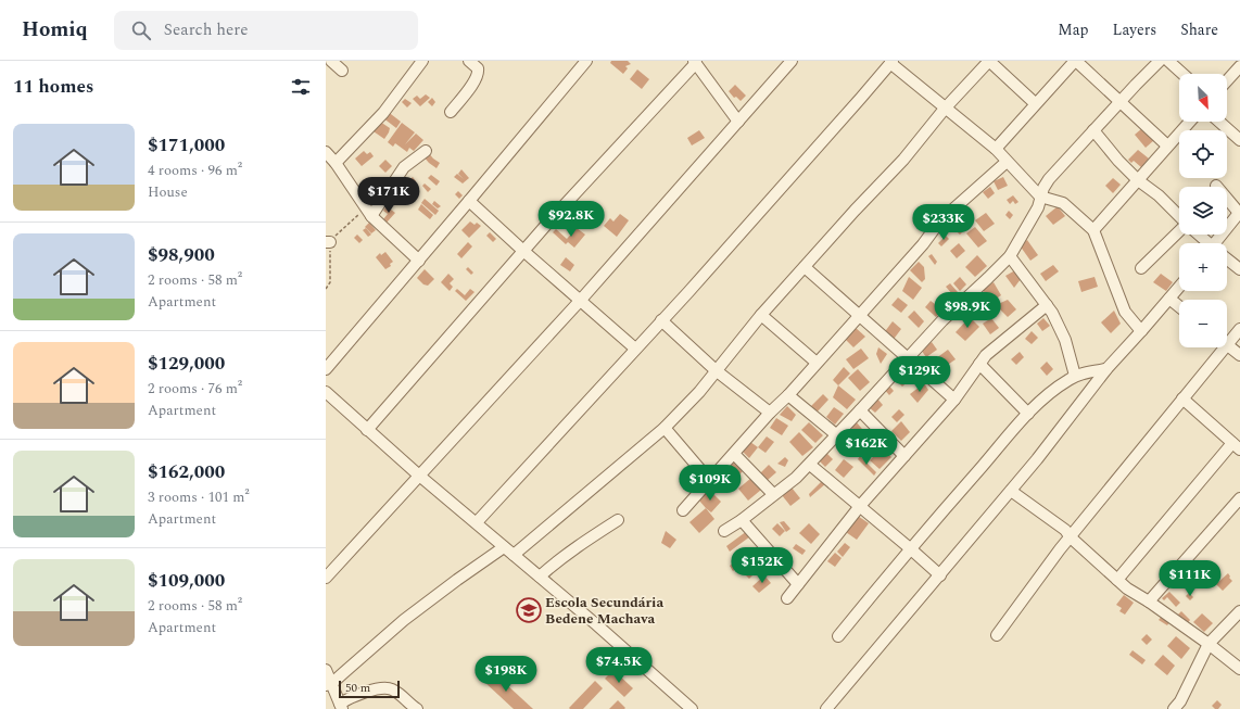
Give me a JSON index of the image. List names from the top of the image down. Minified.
{"places":{"school or university":["Escola Secundária Bedene Machava"]},"scale_bar":"50 m","north":"bottom right","page":{"header":"Homiq","search":"Search here","nav":["Map","Layers","Share"],"heading":"11 homes","map_buttons":["+","−"],"list":[{"name":"$171,000","note":"4 rooms · 96 m² · House"},{"name":"$98,900","note":"2 rooms · 58 m² · Apartment"},{"name":"$129,000","note":"2 rooms · 76 m² · Apartment"},{"name":"$162,000","note":"3 rooms · 101 m² · Apartment"},{"name":"$109,000","note":"2 rooms · 58 m² · Apartment"}],"price":["$171K","$92.8K","$233K","$98.9K","$129K","$162K","$109K","$152K","$111K","$74.5K","$198K"],"scale":"50 m"}}
